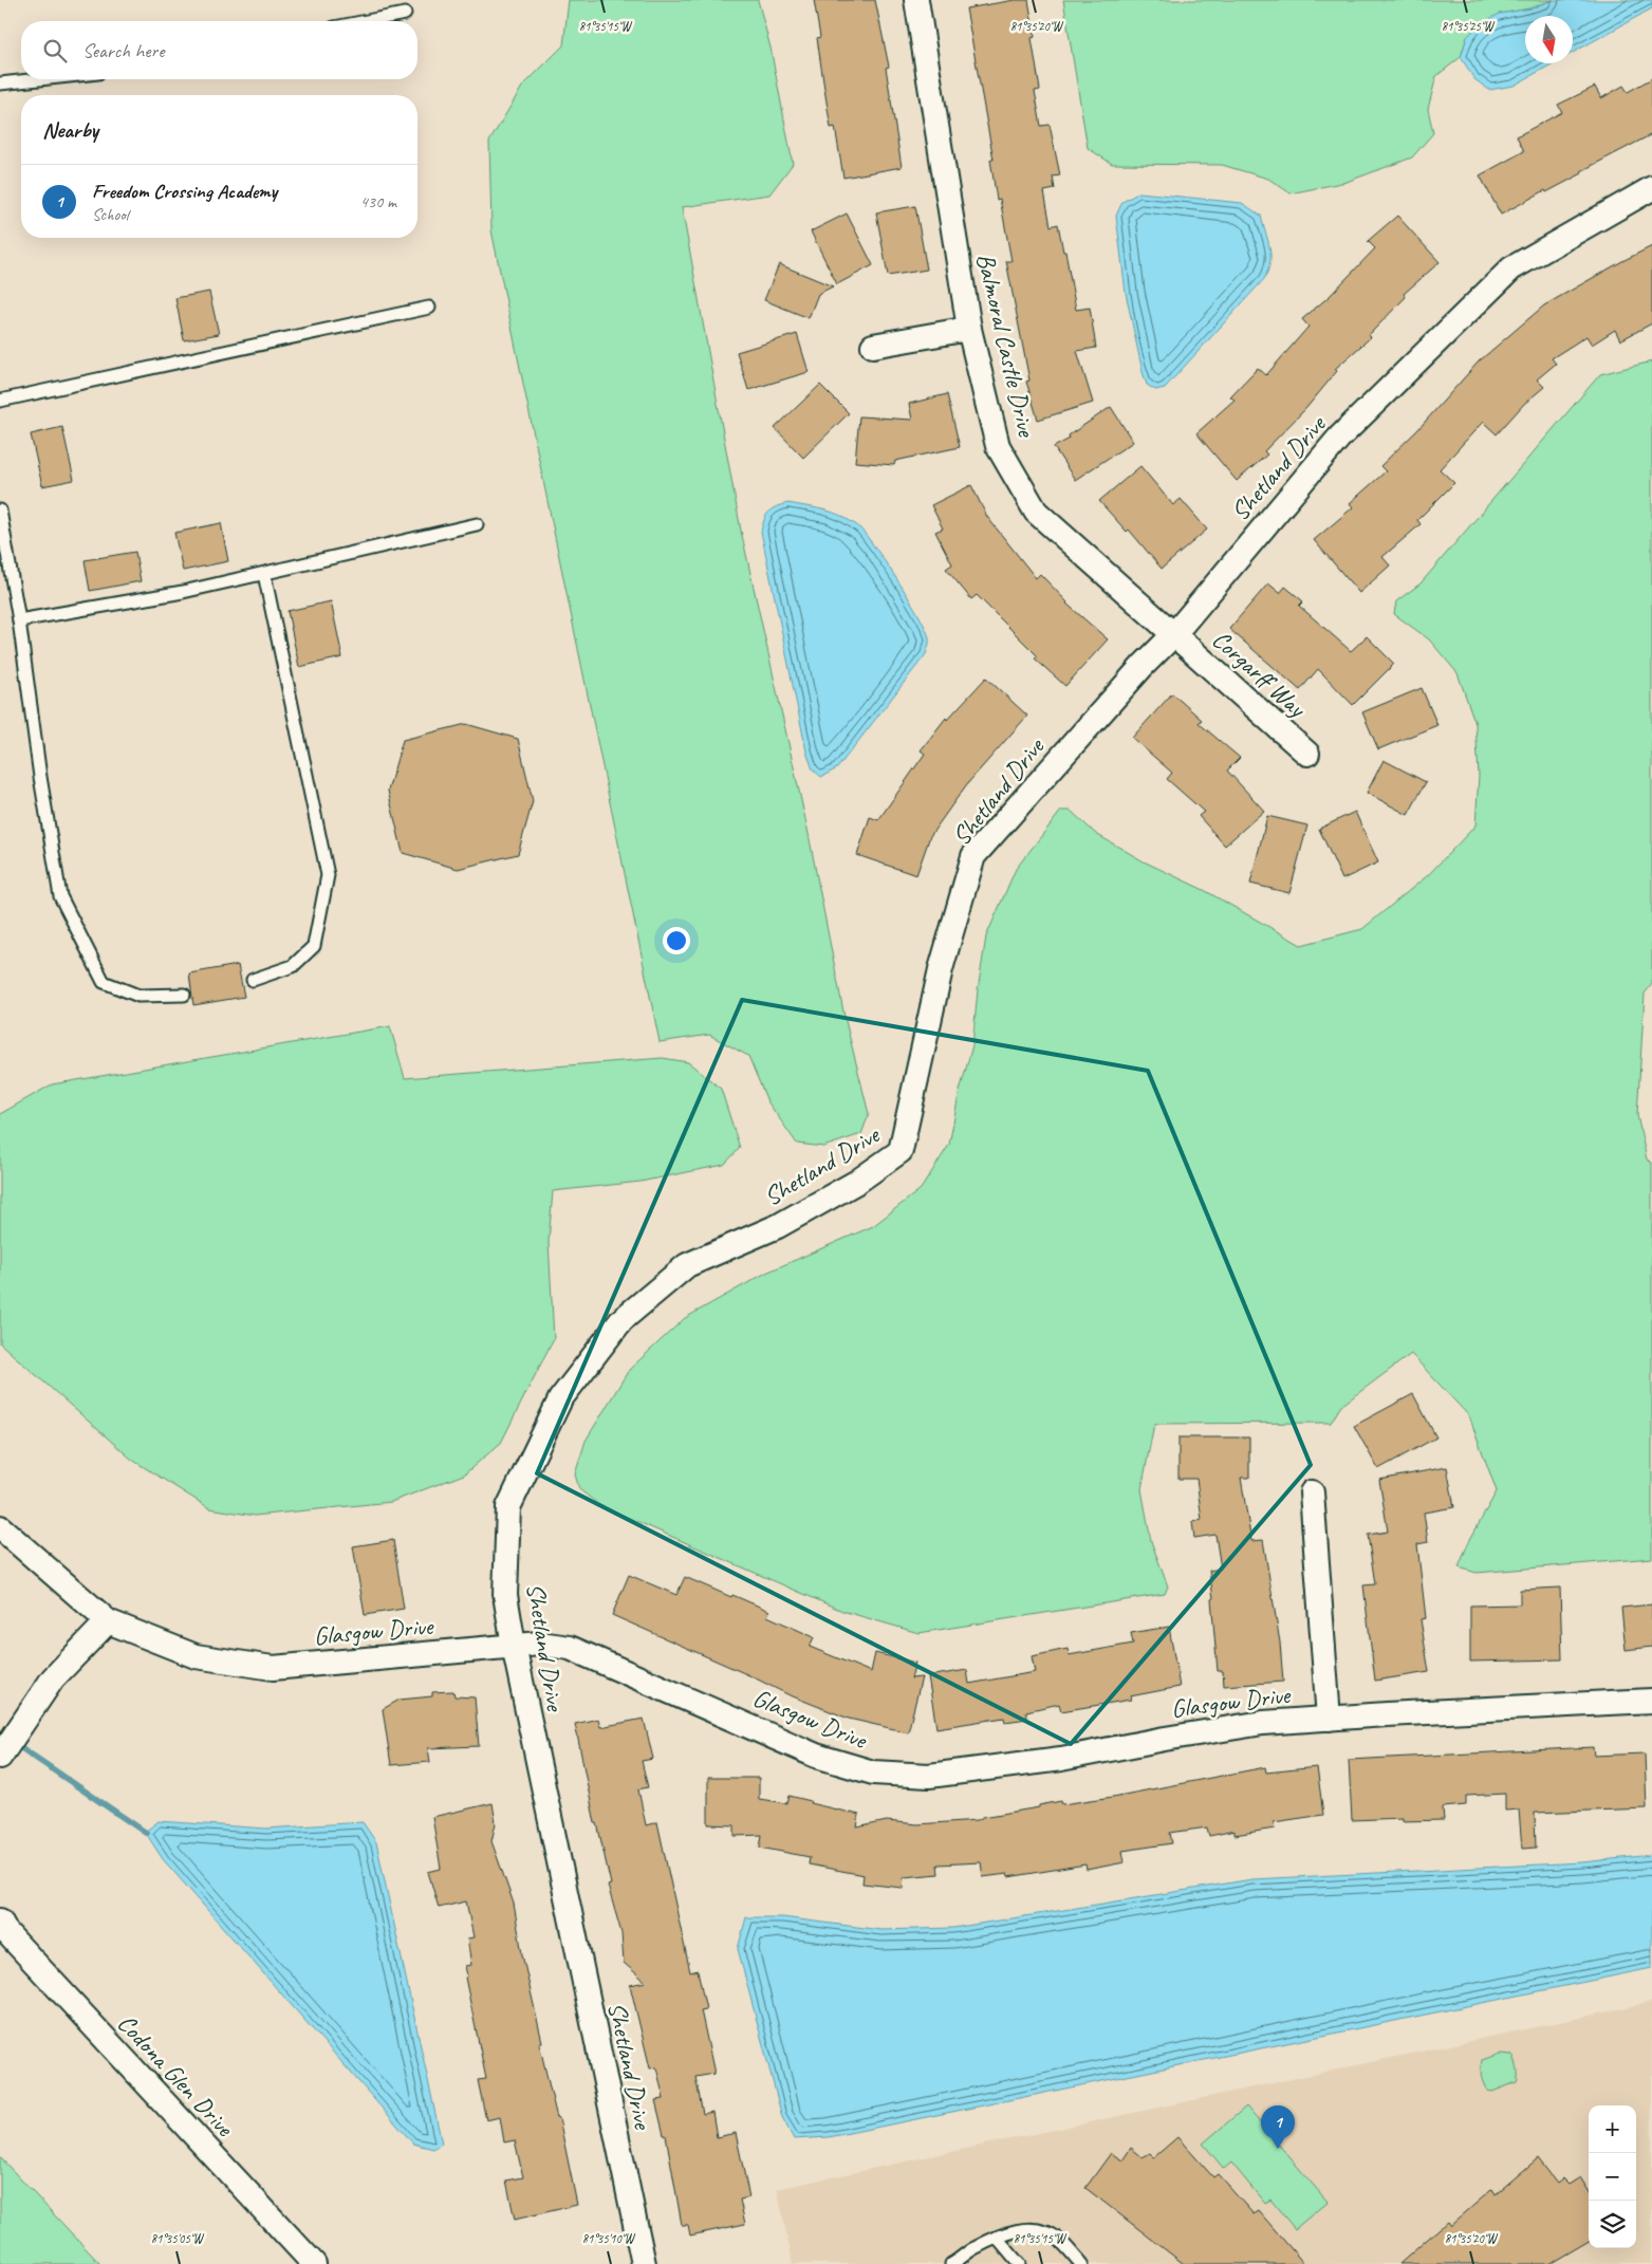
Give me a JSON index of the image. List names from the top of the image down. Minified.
{"streets":{"street":["Balmoral Castle Drive","Shetland Drive","Corgarff Way","Glasgow Drive","Codona Glen Drive"]},"crossings":[["Balmoral Castle Drive","Shetland Drive"],["Balmoral Castle Drive","Corgarff Way"],["Shetland Drive","Corgarff Way"],["Shetland Drive","Glasgow Drive"]],"north":"bottom","page":{"search":"Search here","heading":"Nearby","list":[{"mark":"1","name":"Freedom Crossing Academy","note":"School","value":"430 m"}],"map_buttons":["+","−"],"pins":"1"},"coordinates":["81°35'15\"W","81°35'20\"W","81°35'25\"W","81°35'05\"W","81°35'10\"W"]}
